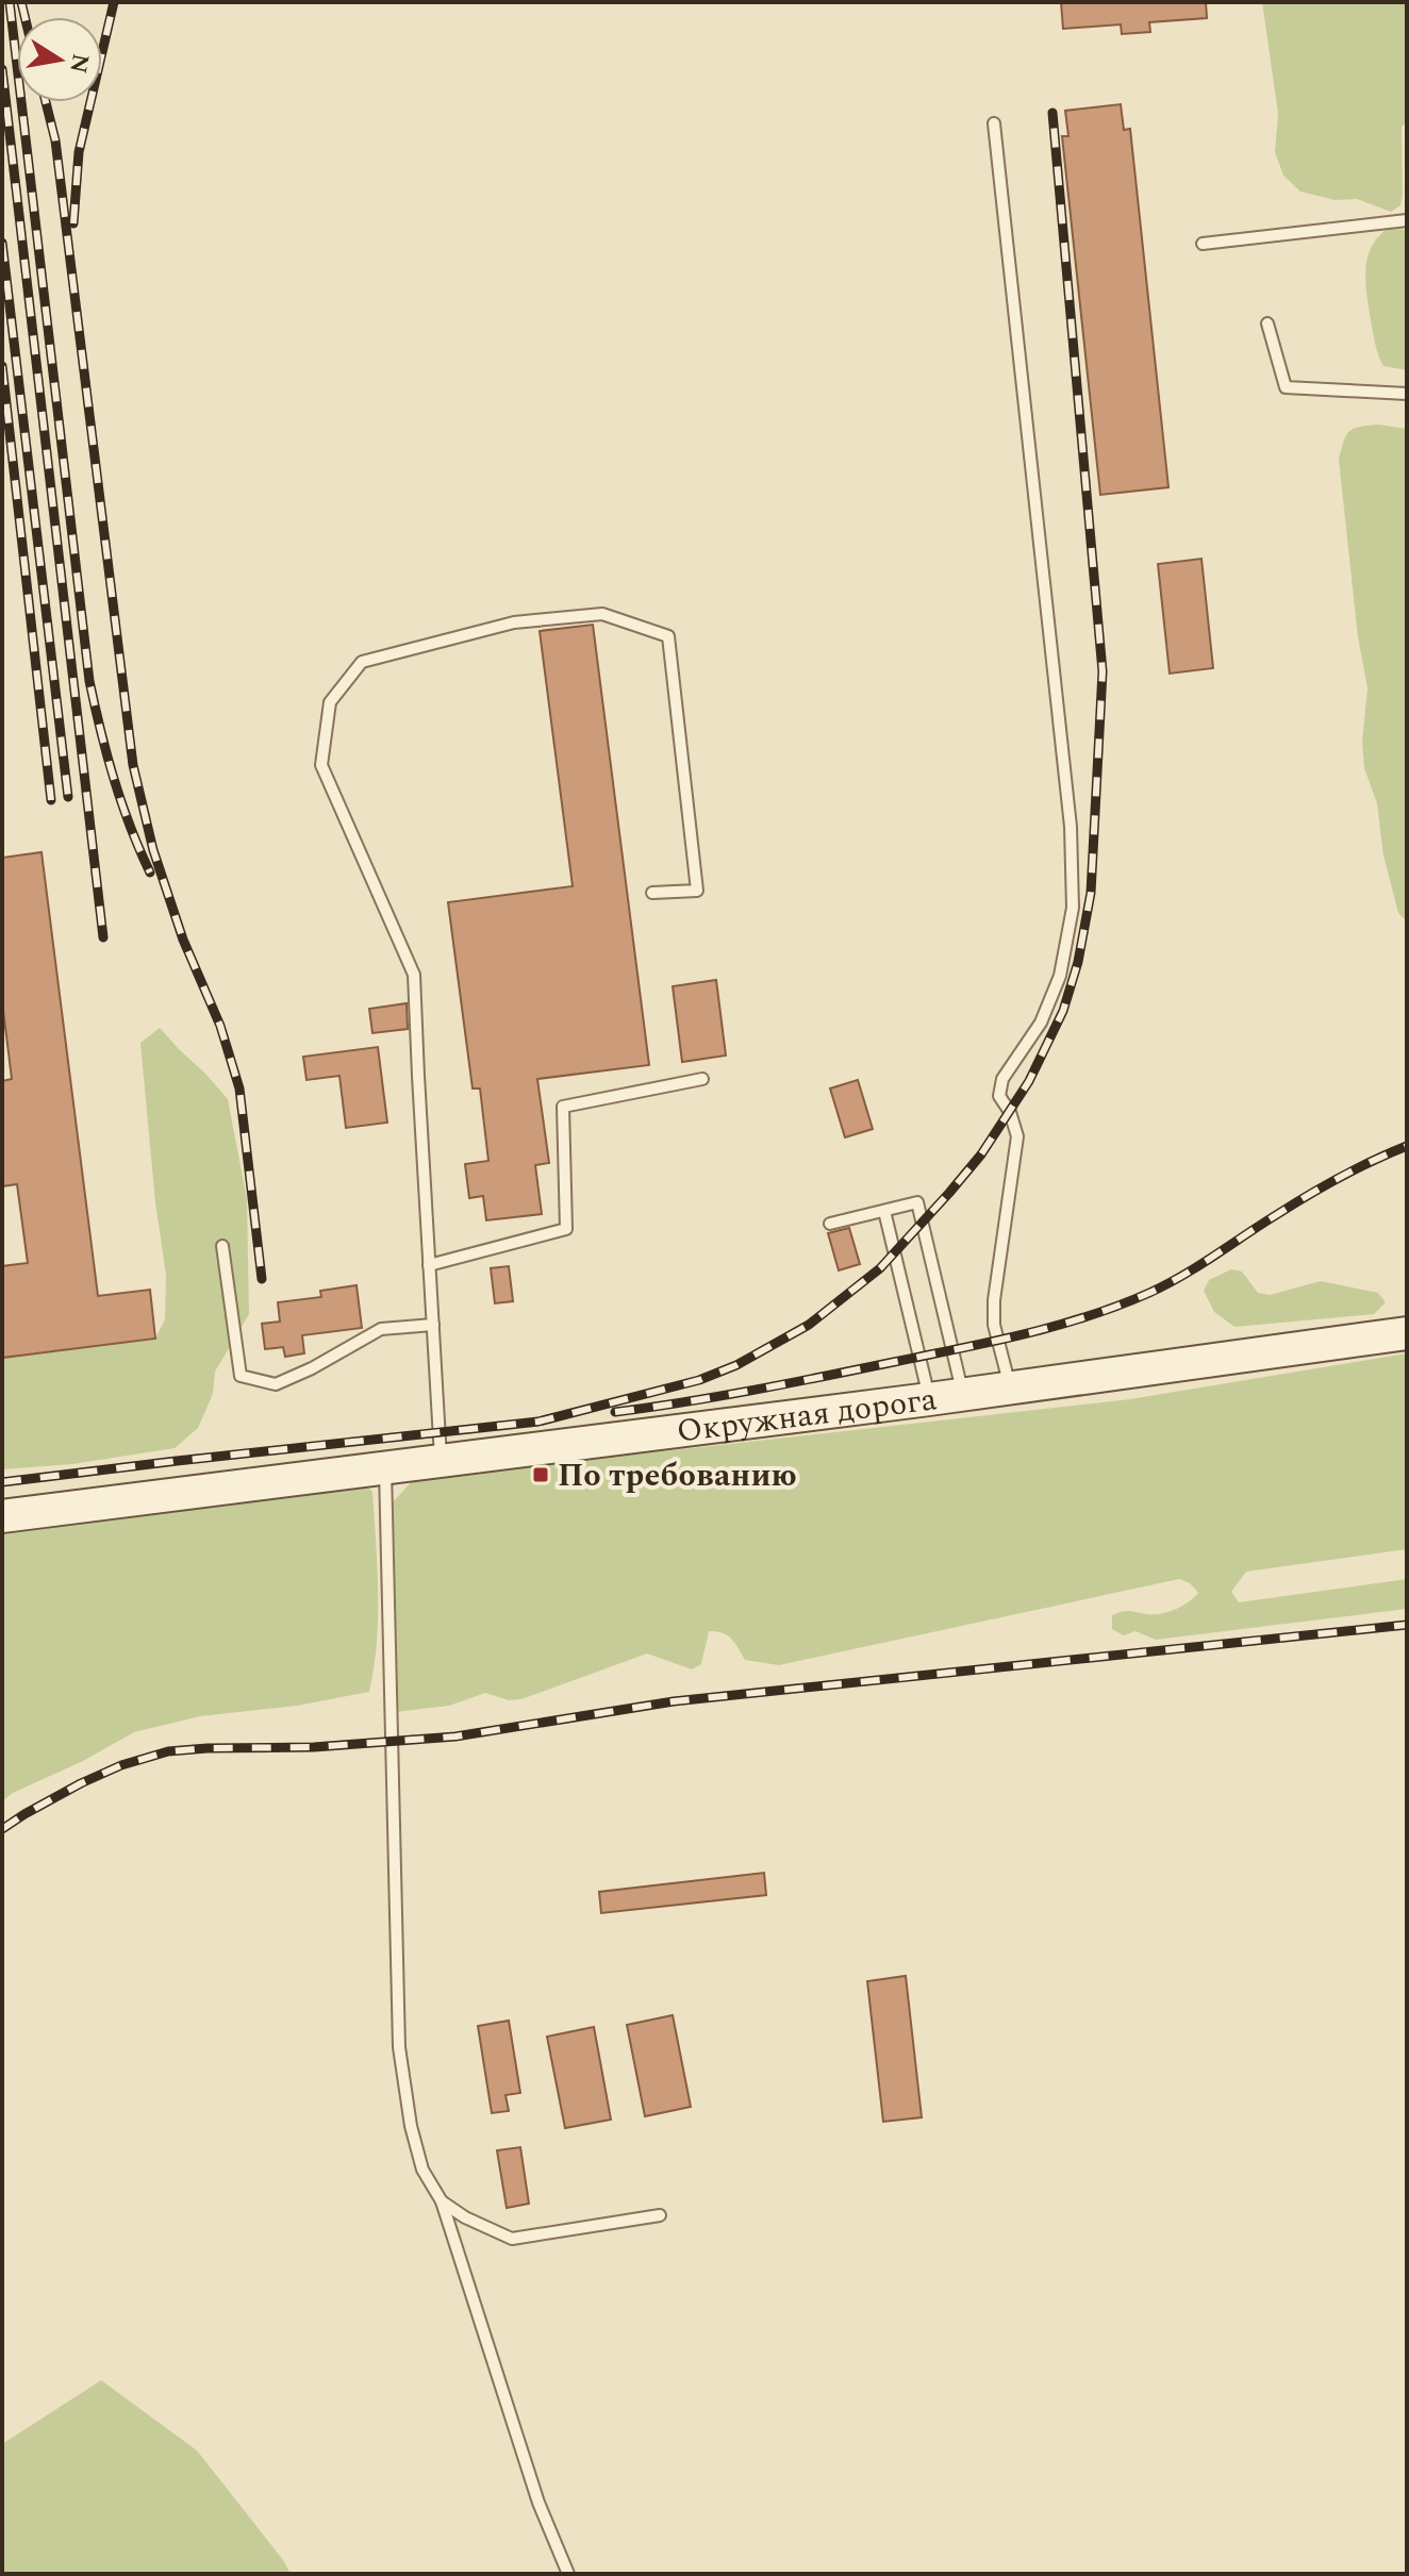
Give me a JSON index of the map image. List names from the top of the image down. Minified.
{"streets":{"main road":["Окружная дорога"]},"places":{"transit":["По требованию"]},"north":"right"}
